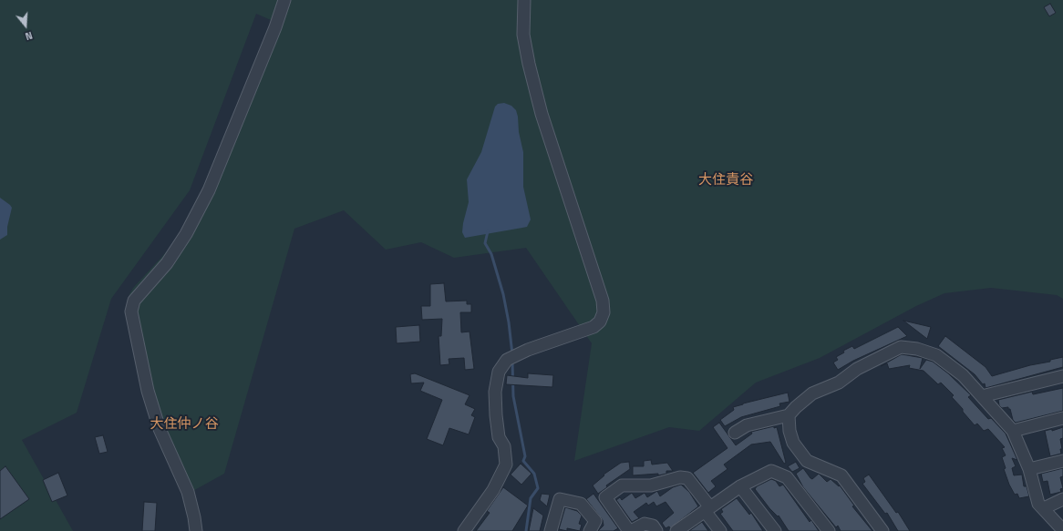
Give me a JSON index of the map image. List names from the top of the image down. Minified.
{"districts":["大住責谷","大住仲ノ谷"],"north":"bottom"}
